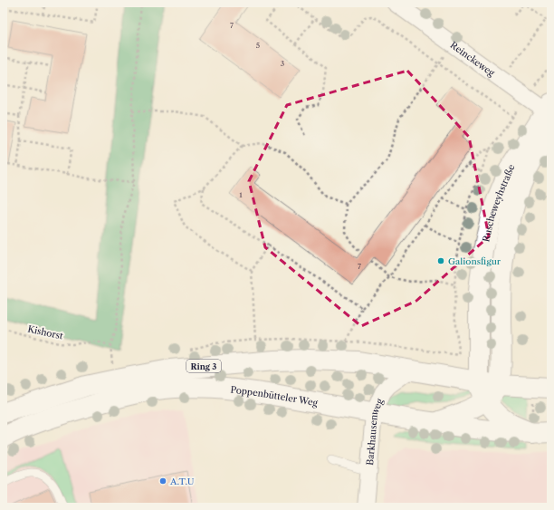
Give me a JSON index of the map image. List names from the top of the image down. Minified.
{"streets":{"main road":["Ruscheweyhstraße","Ring 3","Poppenbütteler Weg"],"street":["Reinckeweg","Barkhausenweg"],"path":["Kishorst"]},"crossings":[["Reinckeweg","Ruscheweyhstraße"],["Ruscheweyhstraße","Ring 3"],["Ruscheweyhstraße","Poppenbütteler Weg"],["Ring 3","Barkhausenweg"],["Poppenbütteler Weg","Barkhausenweg"]],"places":["Galionsfigur","A.T.U"],"house_numbers":["7","5","3","1","7"]}
